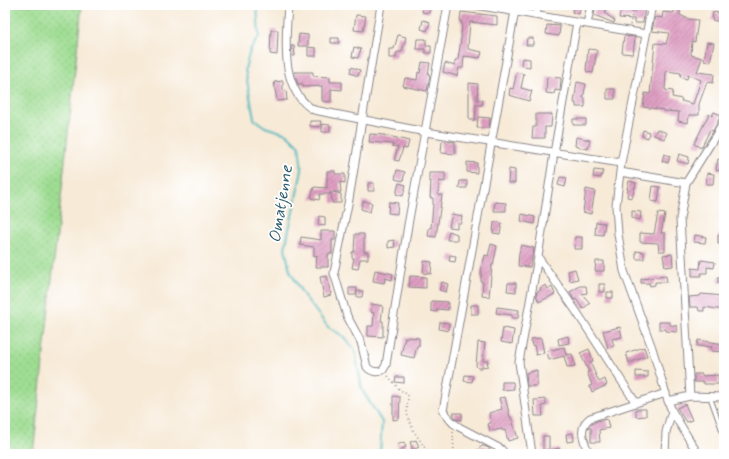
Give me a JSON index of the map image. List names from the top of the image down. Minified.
{"water":["Omatjenne"]}
